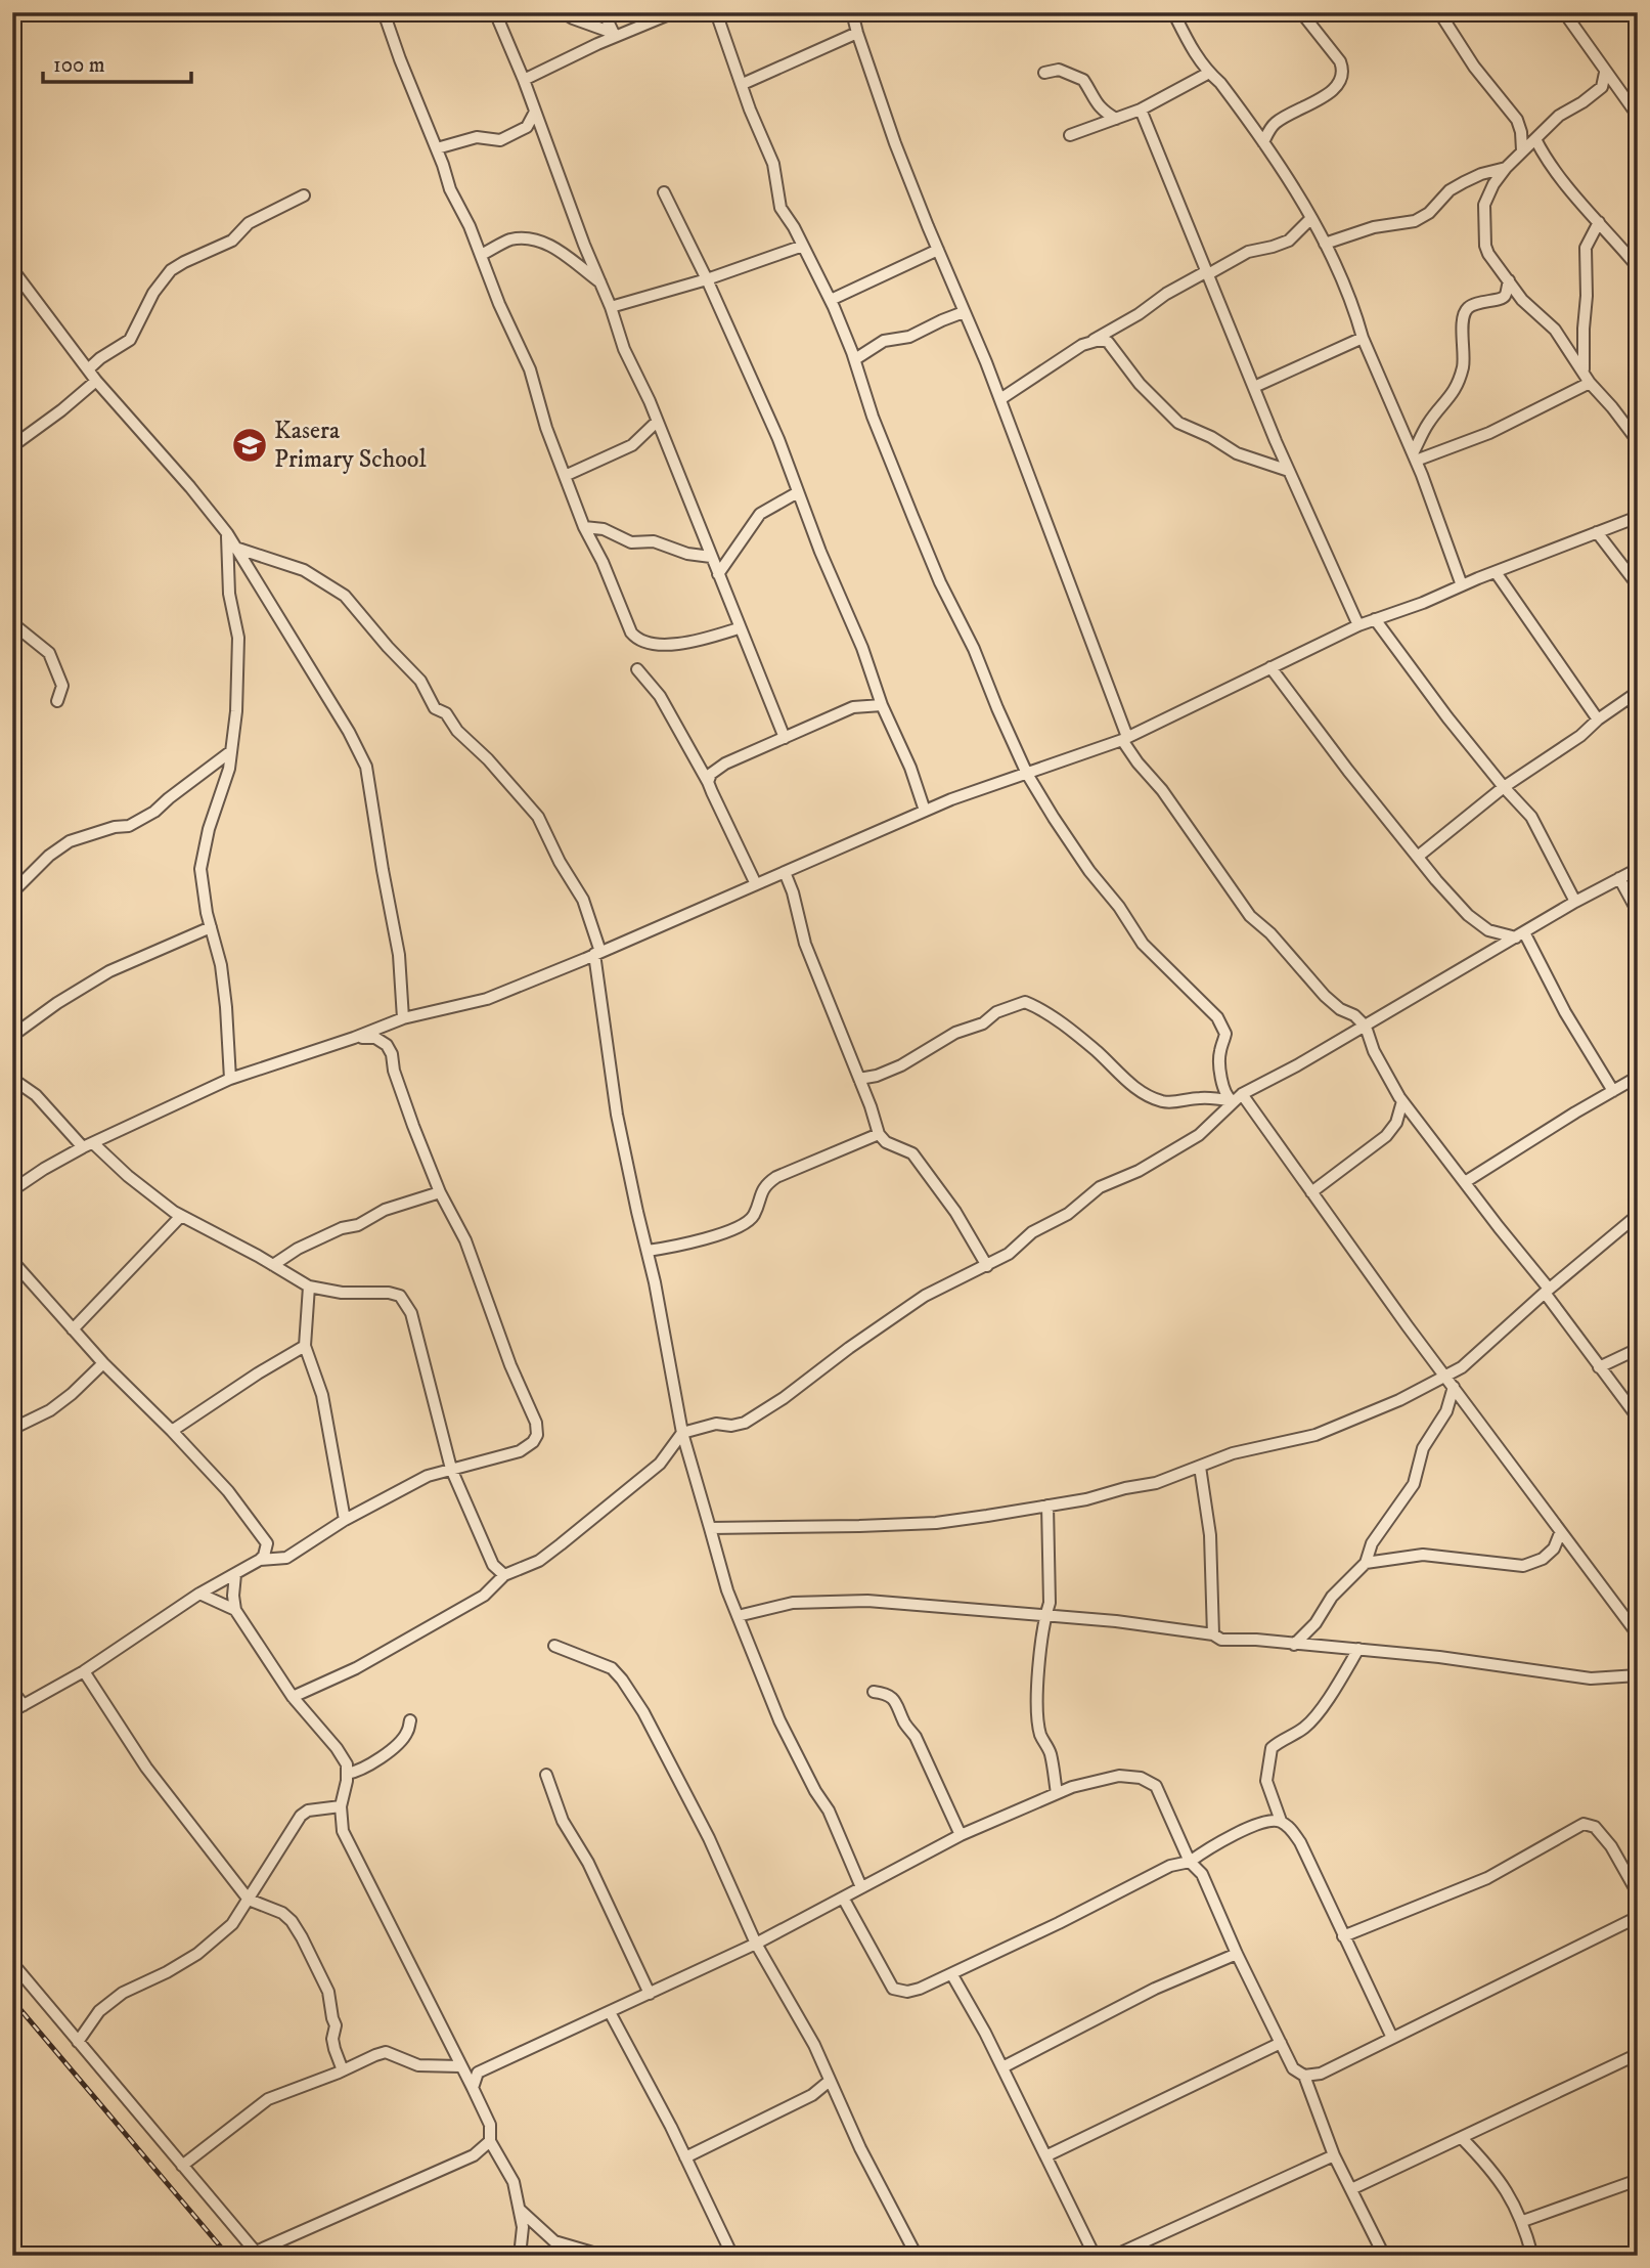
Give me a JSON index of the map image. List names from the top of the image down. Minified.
{"places":{"school or university":["Kasera Primary School"]},"scale_bar":"100 m"}
